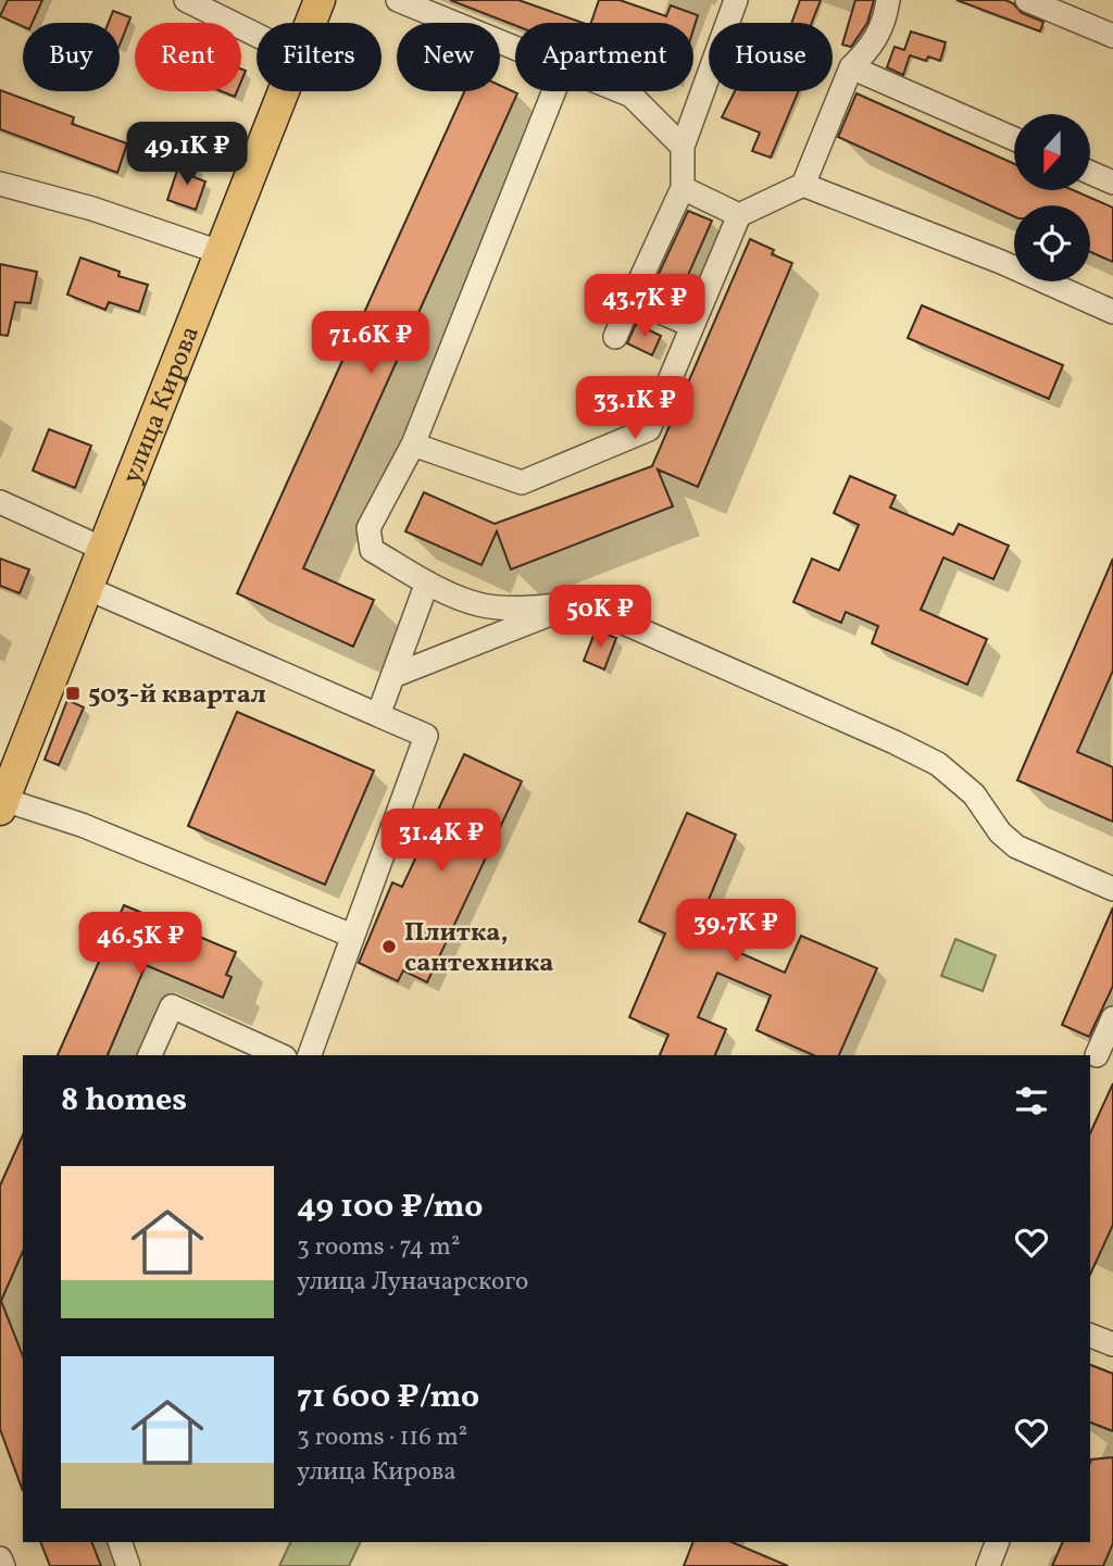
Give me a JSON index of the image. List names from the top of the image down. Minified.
{"streets":{"main road":["улица Кирова"]},"places":{"transit":["503-й квартал"],"other":["Плитка, сантехника"]},"north":"bottom","page":{"chip":["Buy","Rent","Filters","New","Apartment","House"],"price":["49.1K ₽","43.7K ₽","71.6K ₽","33.1K ₽","50K ₽","31.4K ₽","39.7K ₽","46.5K ₽"],"heading":"8 homes","list":[{"name":"49 100 ₽/mo","note":"3 rooms · 74 m² · улица Луначарского"},{"name":"71 600 ₽/mo","note":"3 rooms · 116 m² · улица Кирова"}]}}
